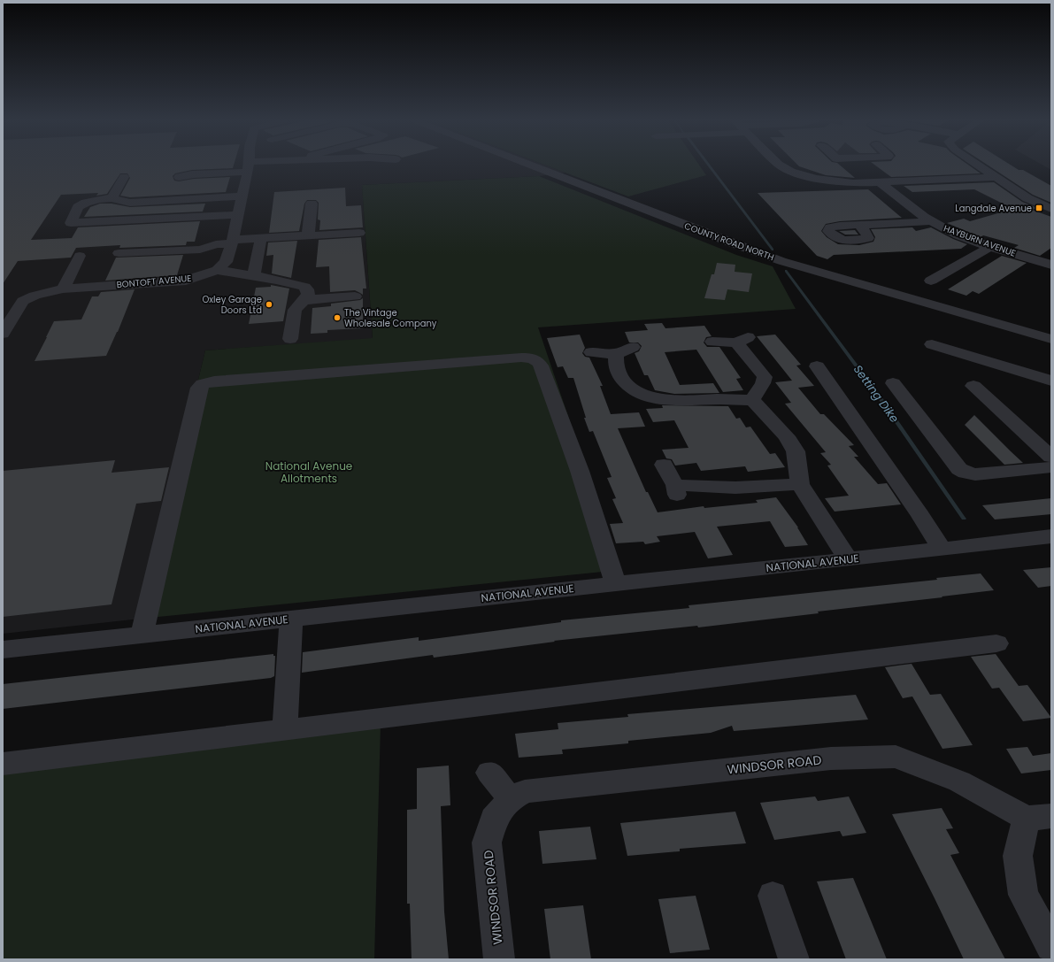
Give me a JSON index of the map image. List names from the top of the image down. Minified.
{"streets":{"street":["HAYBURN AVENUE","COUNTY ROAD NORTH","BONTOFT AVENUE","NATIONAL AVENUE","WINDSOR ROAD"]},"water":["Setting Dike"],"parks":["National Avenue Allotments"],"places":{"transit":["Langdale Avenue"],"other":["Oxley Garage Doors Ltd","The Vintage Wholesale Company"]}}
